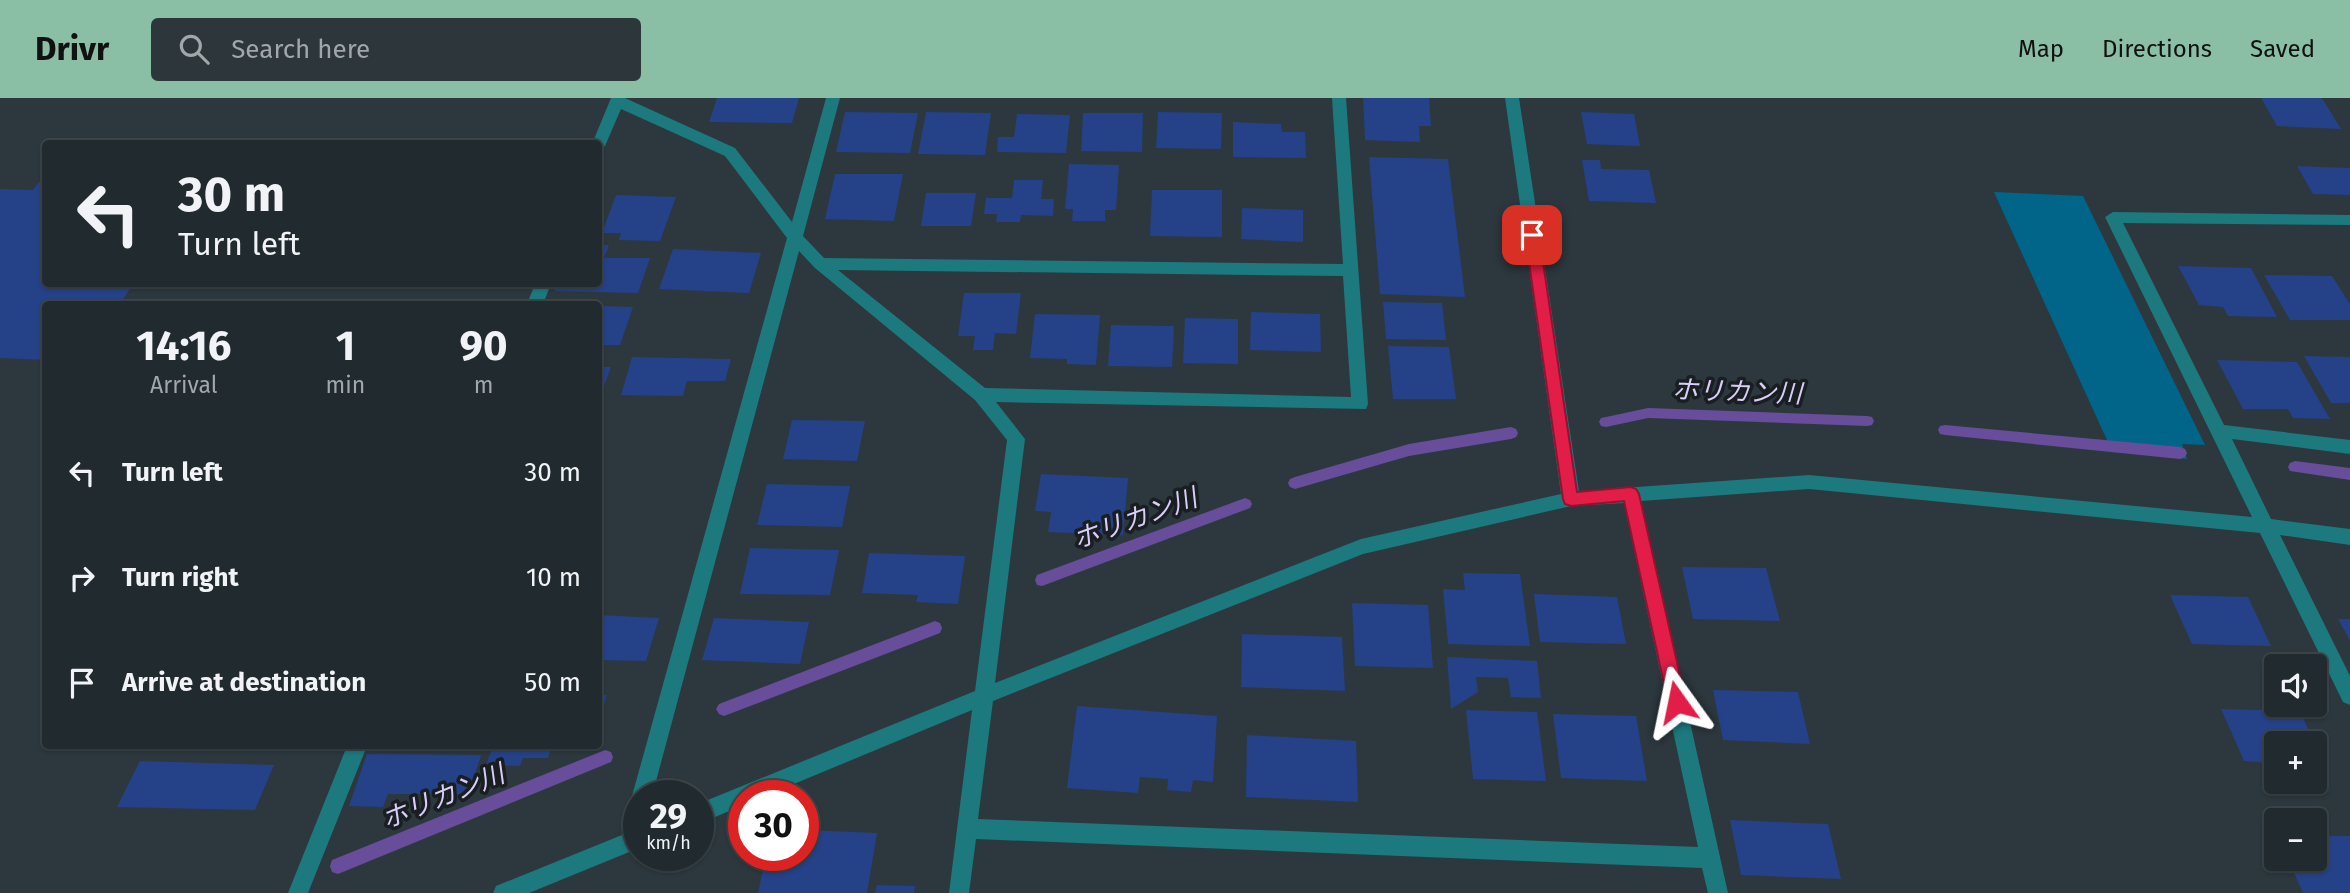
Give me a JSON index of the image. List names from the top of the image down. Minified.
{"water":["ホリカン川"],"page":{"header":"Drivr","search":"Search here","nav":["Map","Directions","Saved"],"turn":["30 m","Turn left"],"eta":["14:16","Arrival","1","min","90","m"],"list":[{"name":"Turn left","value":"30 m"},{"name":"Turn right","value":"10 m"},{"name":"Arrive at destination","value":"50 m"}],"map_buttons":["+","−"],"speed":"29 km/h","limit":"30"}}
